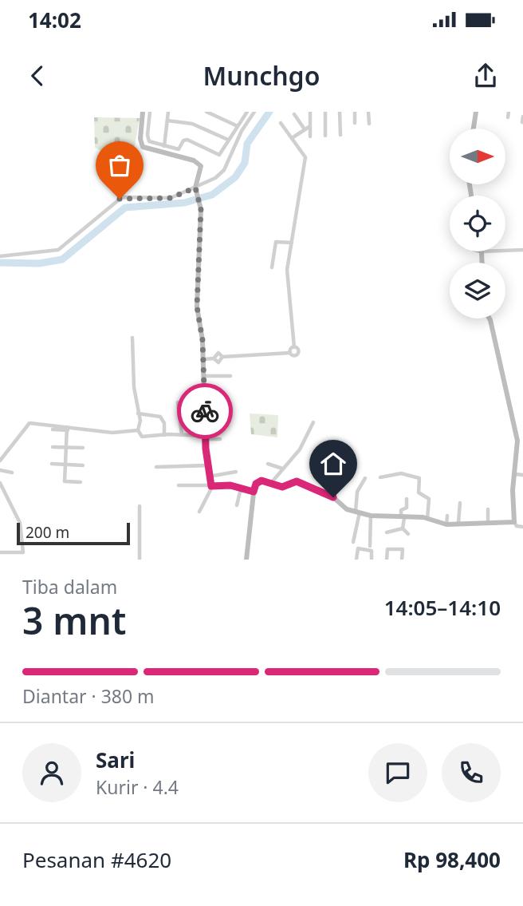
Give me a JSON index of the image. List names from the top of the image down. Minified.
{"scale_bar":"200 m","north":"right","page":{"status":"14:02","header":"Munchgo","scale":"200 m","heading":["3 mnt","Tiba dalam","14:05–14:10"],"panel":["Sari","Kurir · 4.4","Pesanan #4620","Rp 98,400"],"bar":"Diantar · 380 m"}}
